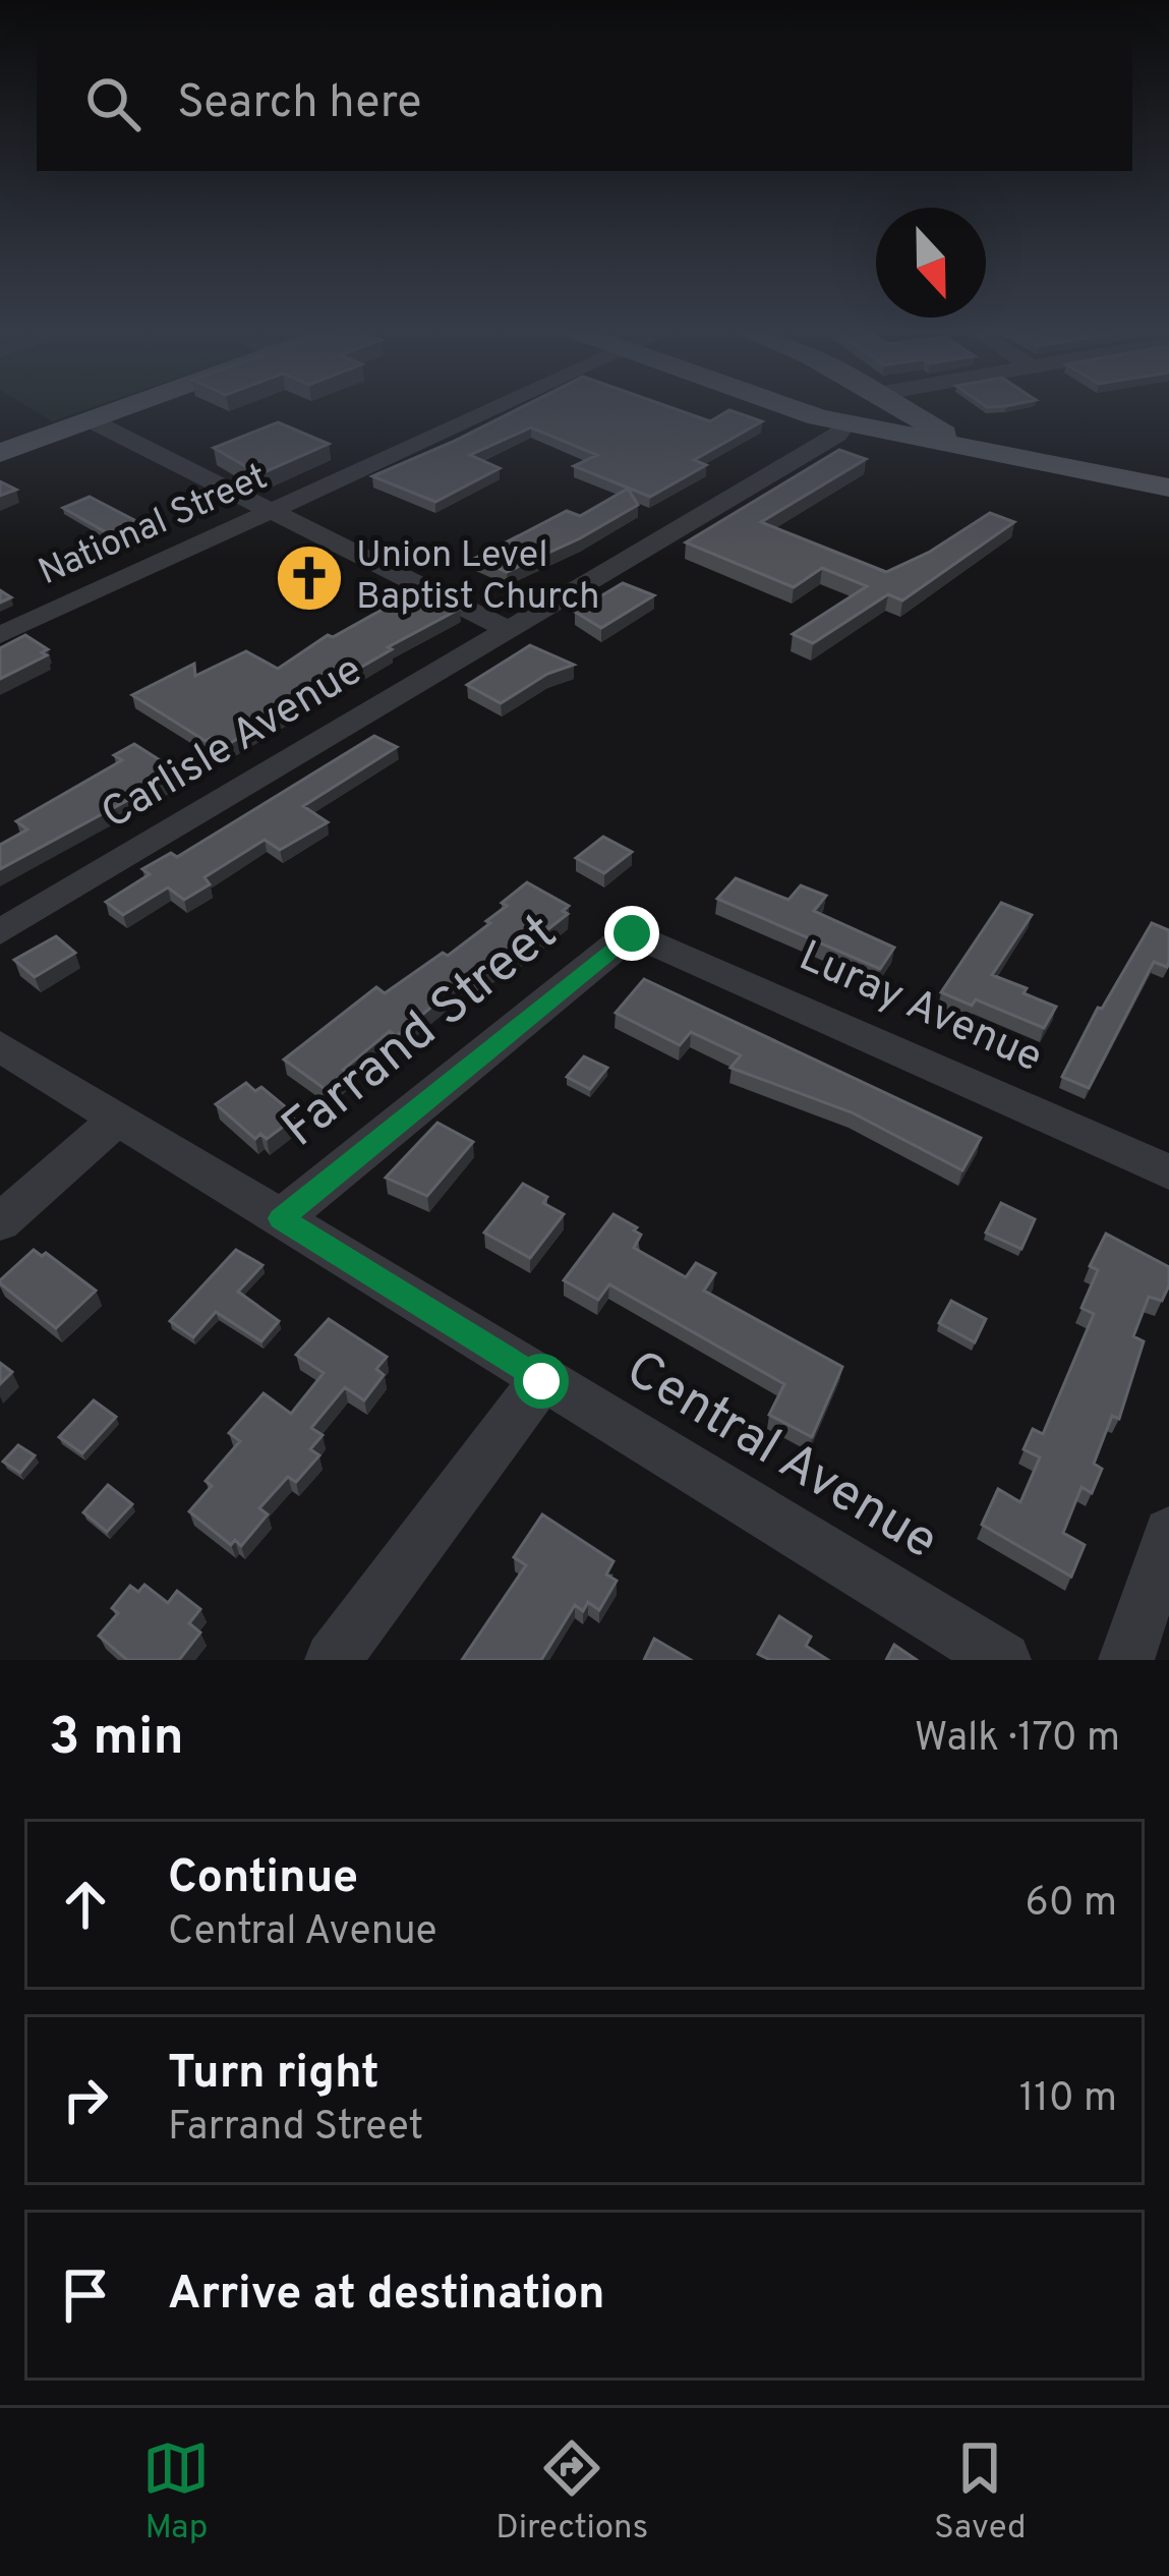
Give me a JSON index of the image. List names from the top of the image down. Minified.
{"streets":{"main road":["Carlisle Avenue"],"street":["National Street","Luray Avenue","Farrand Street","Central Avenue"]},"crossings":[["Luray Avenue","Farrand Street"],["Farrand Street","Central Avenue"]],"places":{"church":["Union Level Baptist Church"]},"north":"bottom","page":{"search":"Search here","heading":["3 min","Walk · 170 m"],"list":[["Continue","Central Avenue","60 m"],["Turn right","Farrand Street","110 m"],"Arrive at destination"],"nav":["Map","Directions","Saved"]}}
